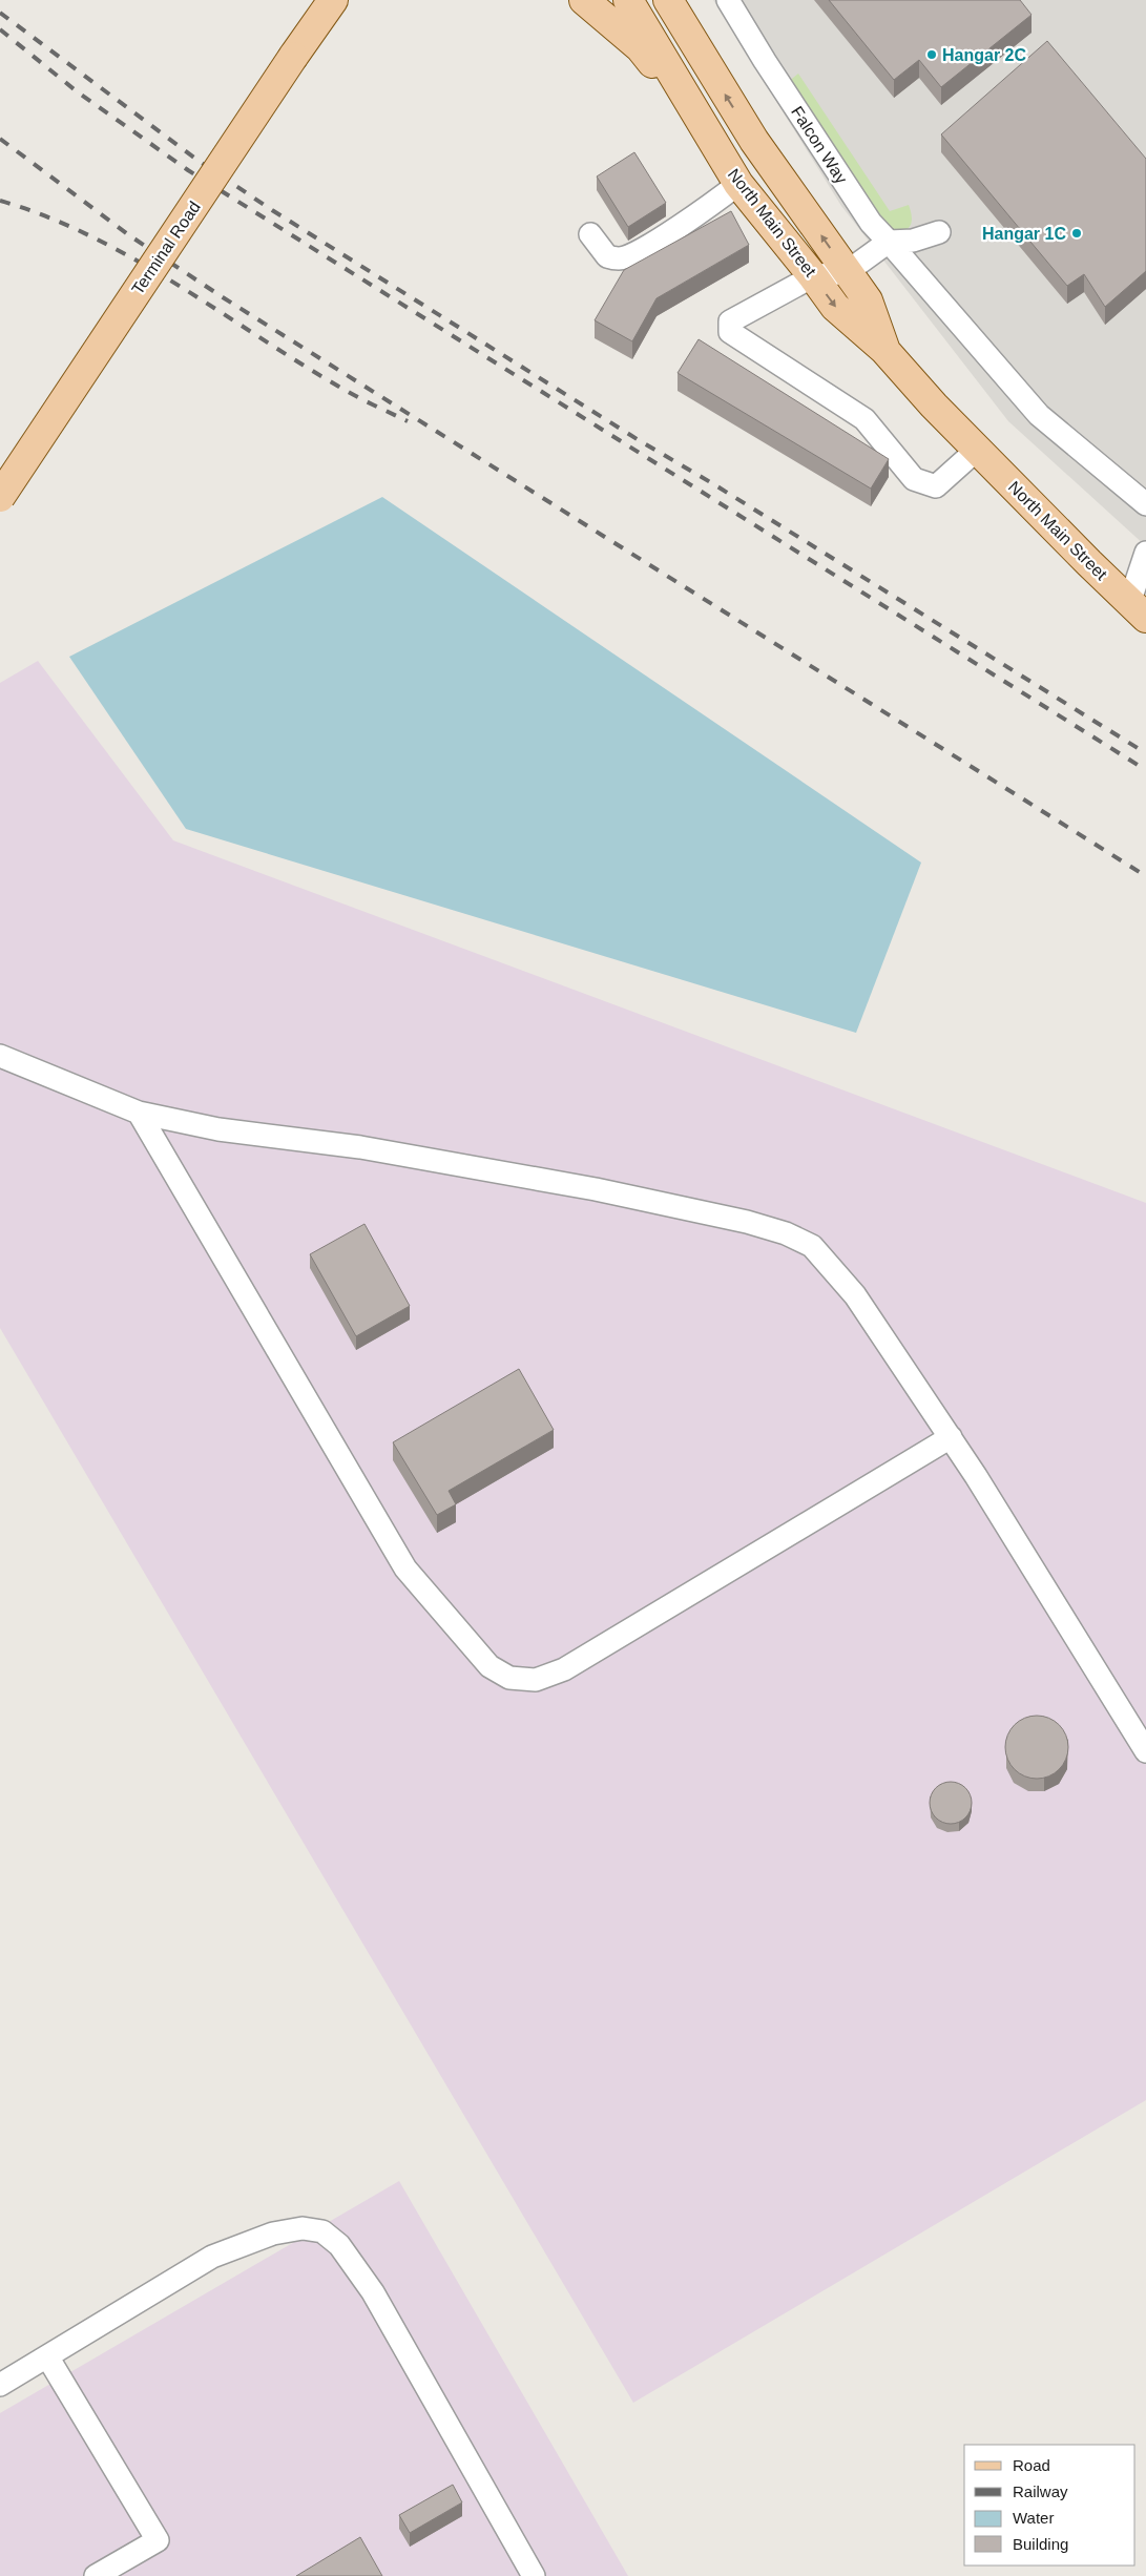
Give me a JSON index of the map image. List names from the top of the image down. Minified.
{"streets":{"main road":["North Main Street","Terminal Road"],"street":["Falcon Way"]},"places":["Hangar 2C","Hangar 1C"],"legend":["Road","Railway","Water","Building"]}
